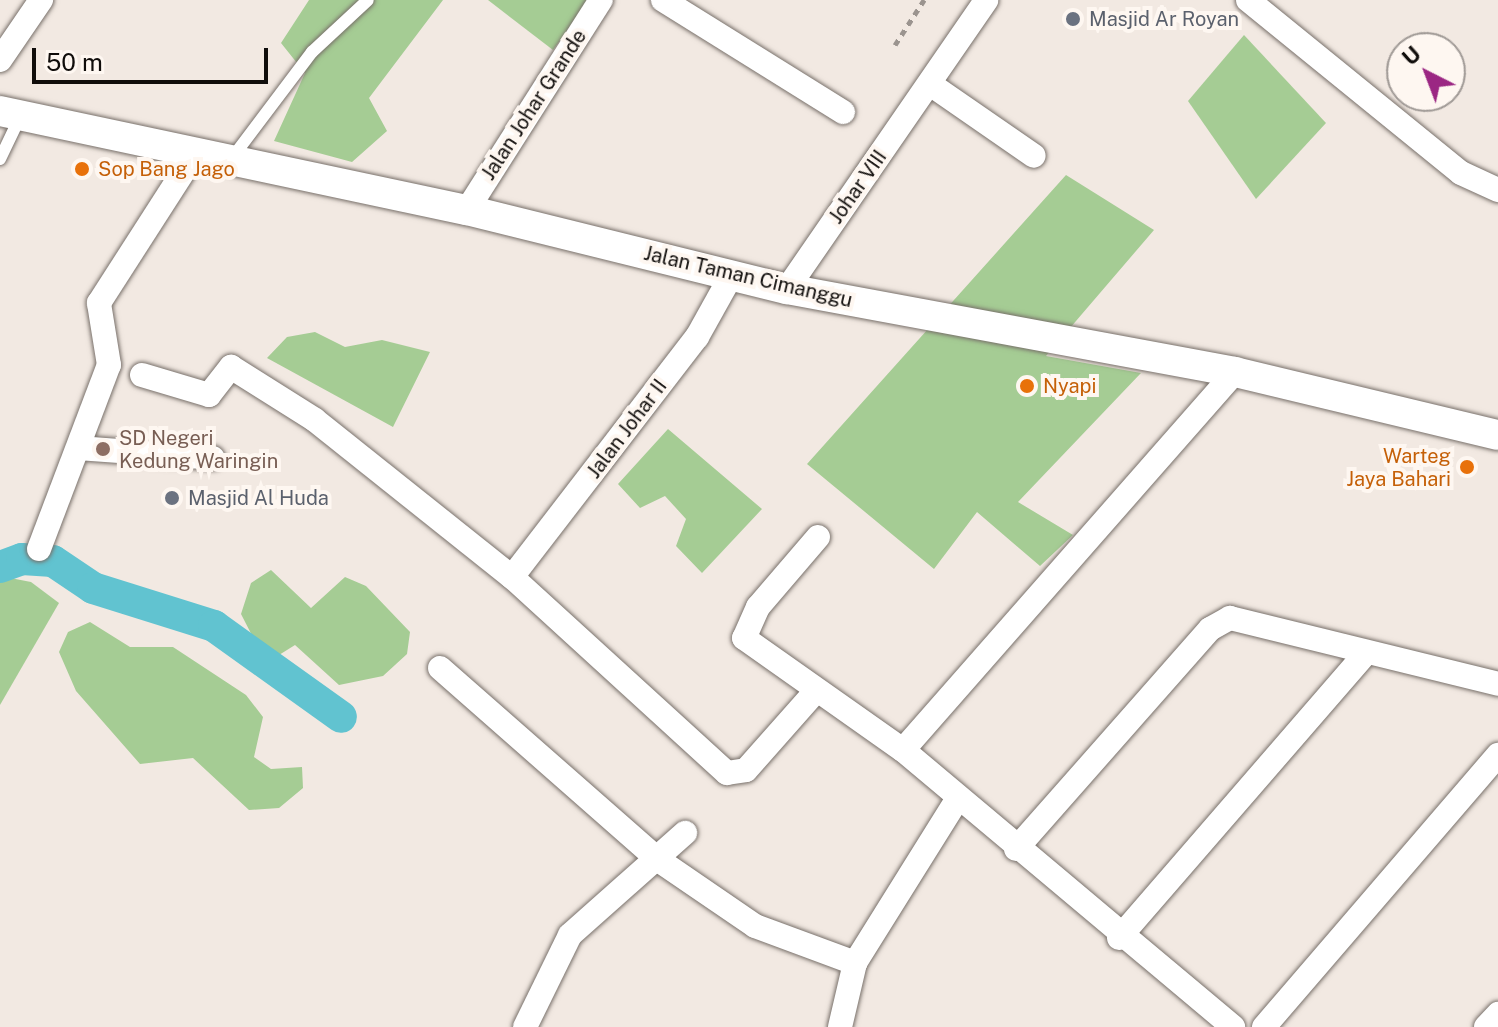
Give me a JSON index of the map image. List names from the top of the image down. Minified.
{"streets":{"street":["Jalan Johar Grande","Johar VIII","Jalan Taman Cimanggu","Jalan Johar II"]},"crossings":[["Jalan Johar Grande","Jalan Taman Cimanggu"],["Johar VIII","Jalan Taman Cimanggu"],["Jalan Taman Cimanggu","Jalan Johar II"]],"places":["Masjid Ar Royan","Sop Bang Jago","Nyapi","SD Negeri Kedung Waringin","Warteg Jaya Bahari","Masjid Al Huda"],"scale_bar":"50 m","north":"top left"}
